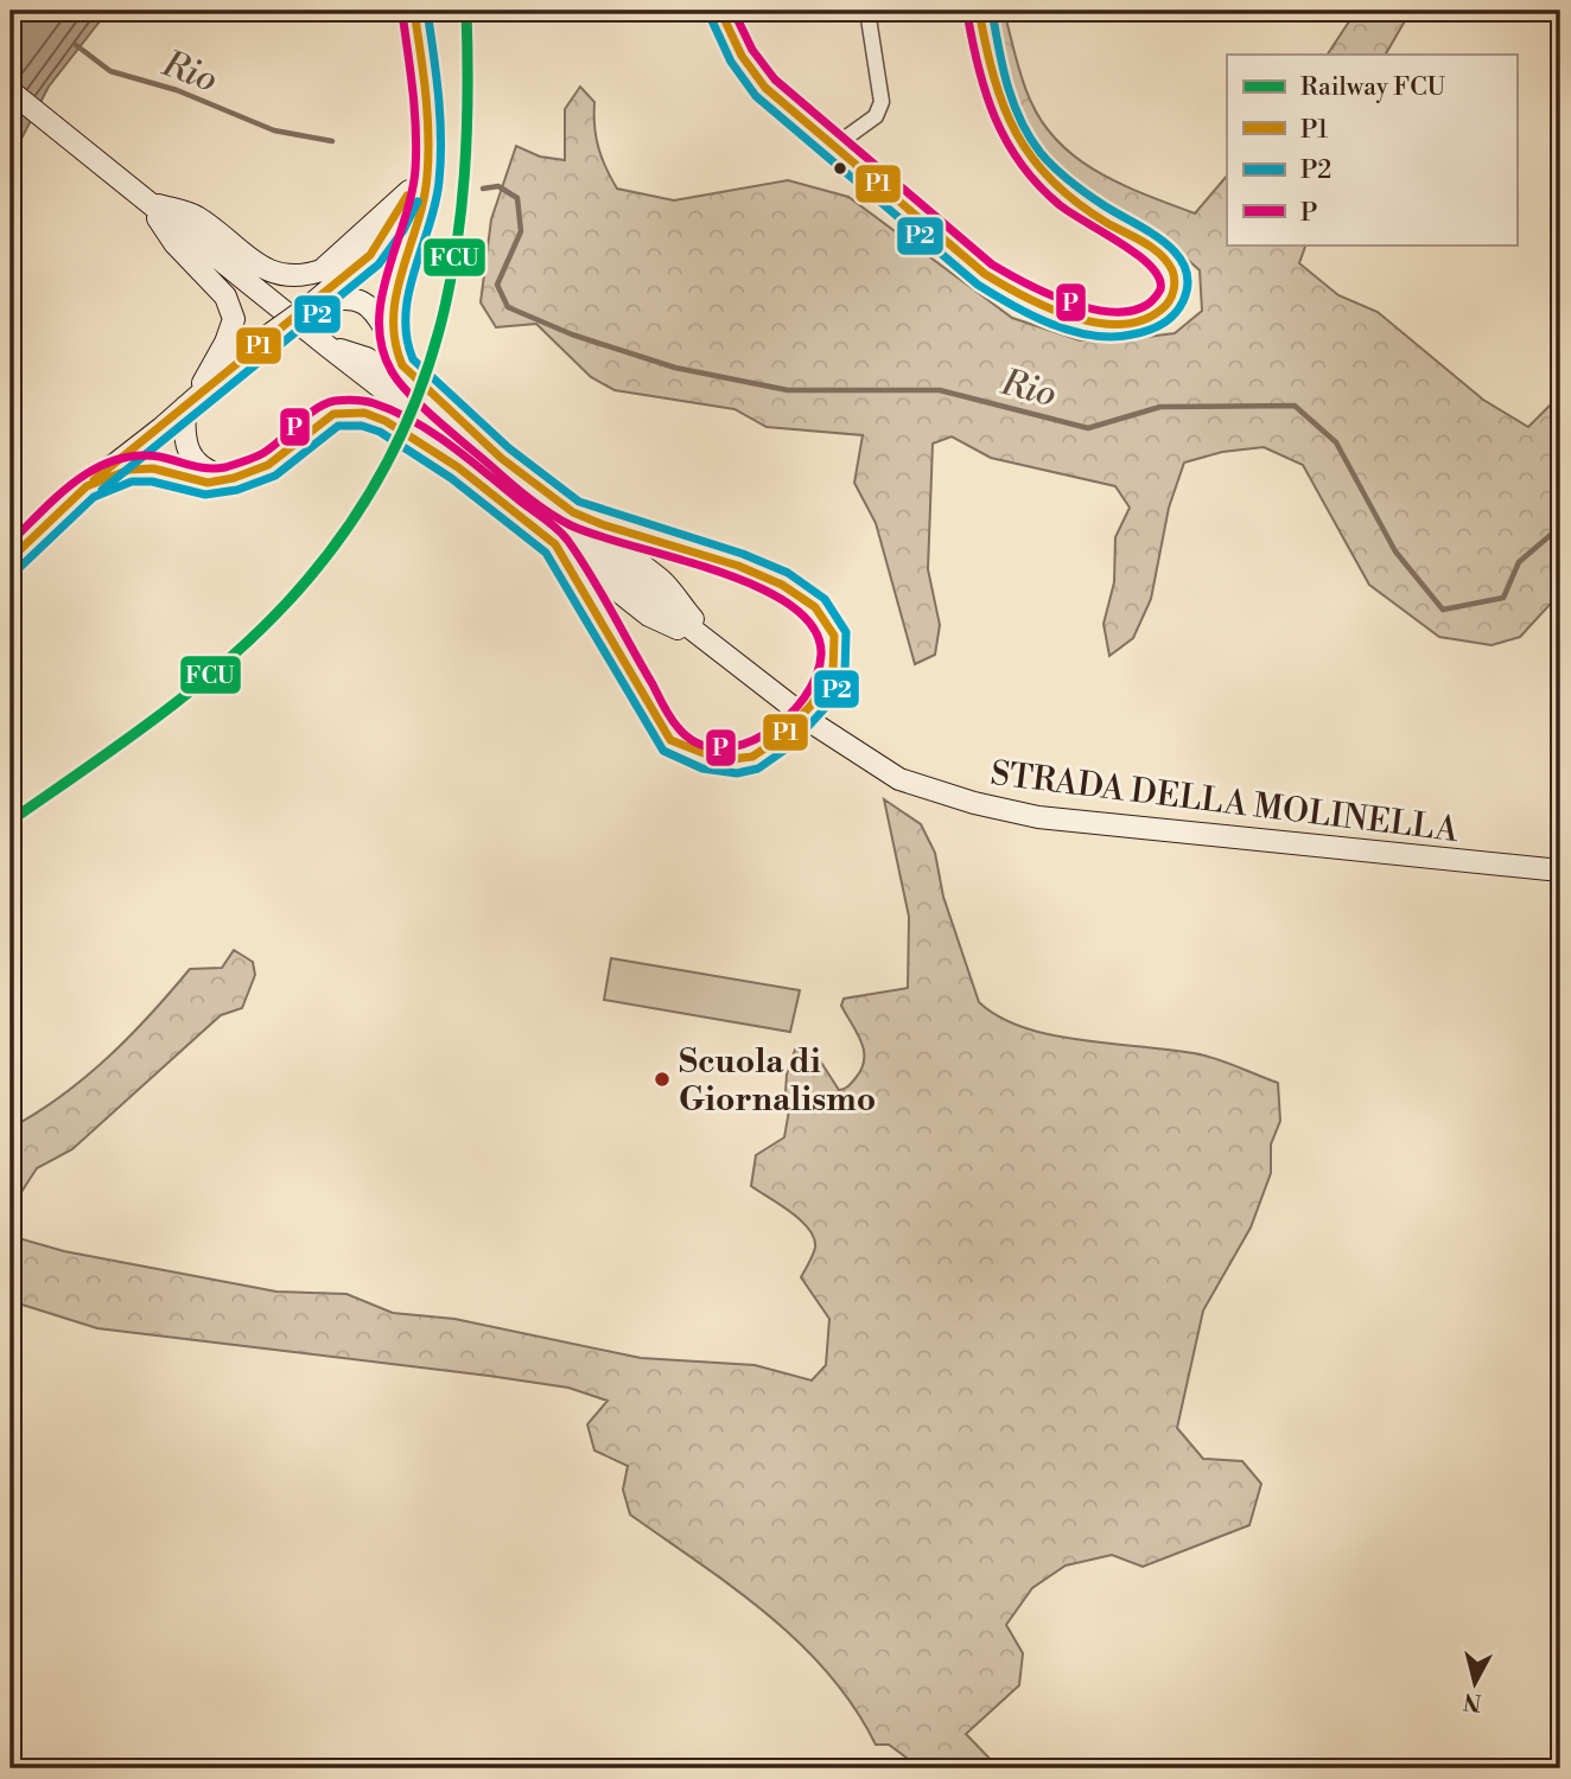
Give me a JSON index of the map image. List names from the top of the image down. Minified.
{"streets":{"street":["STRADA DELLA MOLINELLA"]},"water":["Rio"],"places":["Scuola di Giornalismo"],"lines":["rail line FCU","transit line P1","transit line P2","transit line P"],"legend":["Railway FCU","P1","P2","P"],"north":"bottom"}
